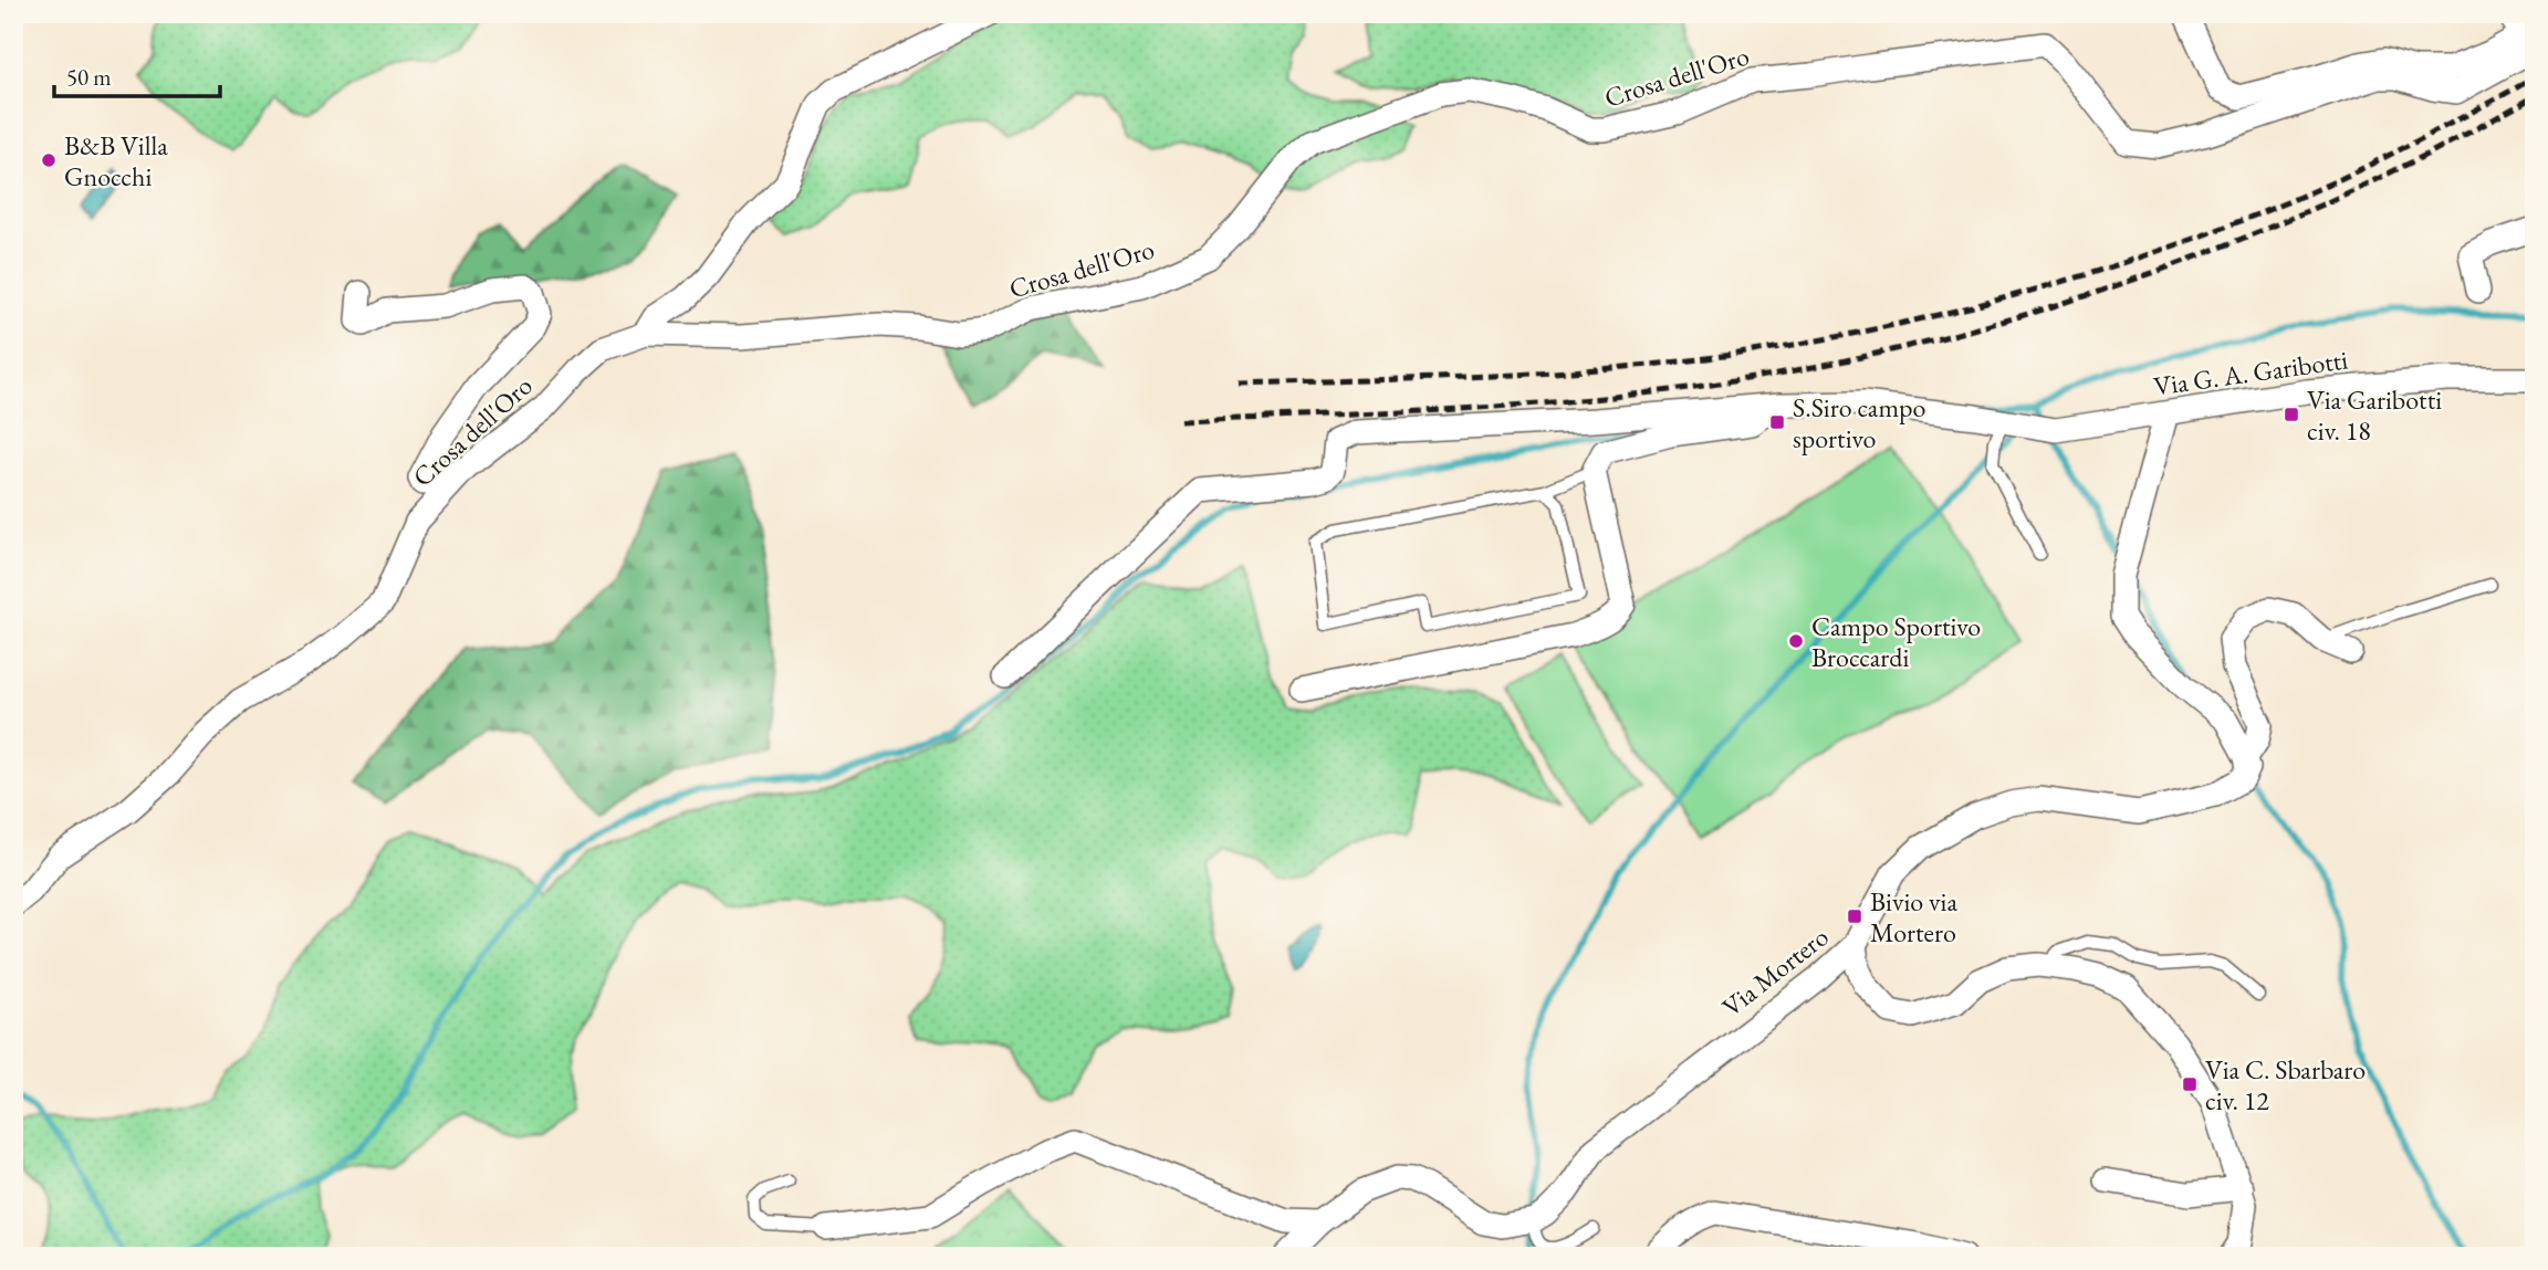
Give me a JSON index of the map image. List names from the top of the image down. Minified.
{"streets":{"street":["Crosa dell'Oro","Via G. A. Garibotti","Via Mortero"]},"places":{"other":["B&B Villa Gnocchi","Campo Sportivo Broccardi"],"transit":["Via Garibotti civ. 18","S.Siro campo sportivo","Bivio via Mortero","Via C. Sbarbaro civ. 12"]},"scale_bar":"50 m"}
